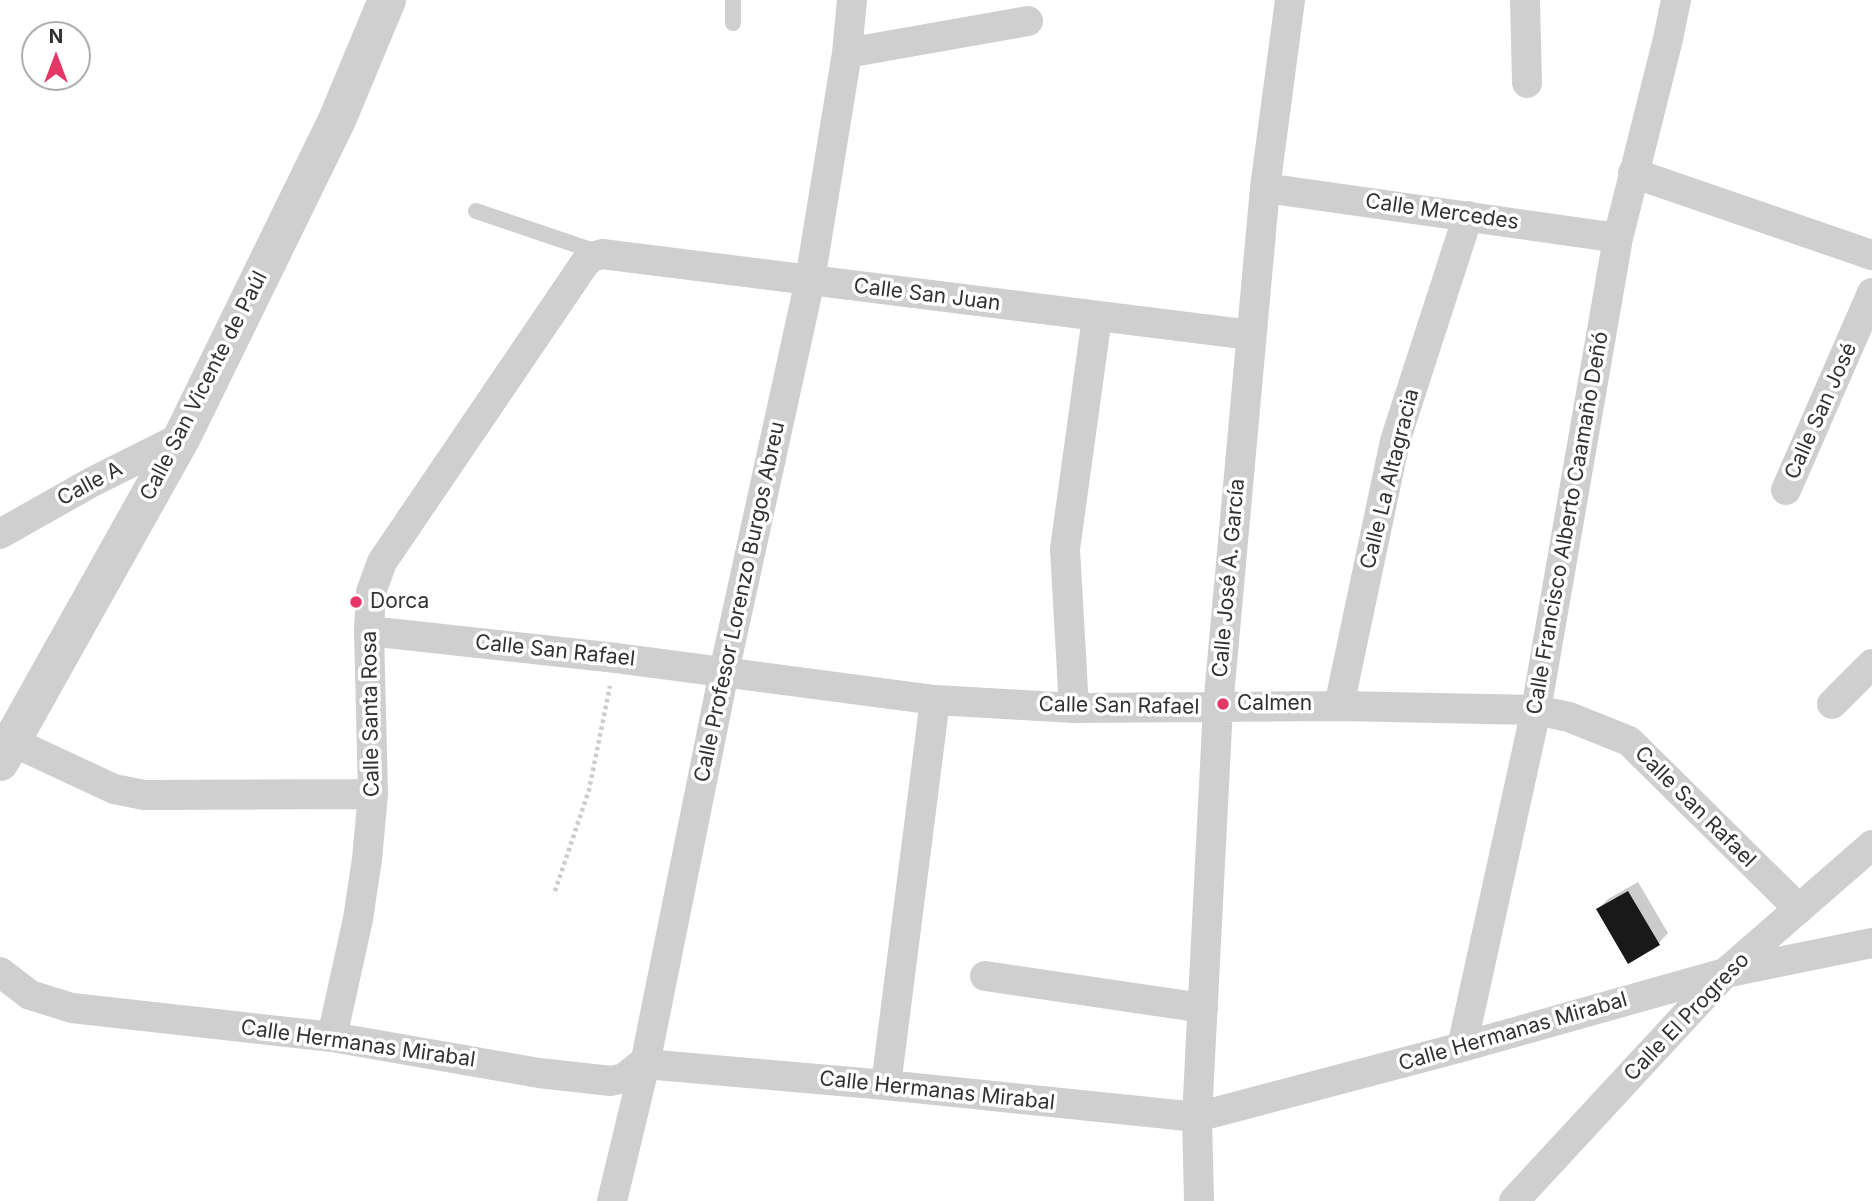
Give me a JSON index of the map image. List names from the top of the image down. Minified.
{"streets":{"street":["Calle Mercedes","Calle San Juan","Calle San Vicente de Paúl","Calle San José","Calle La Altagracia","Calle A","Calle Francisco Alberto Caamaño Deñó","Calle José A. García","Calle Profesor Lorenzo Burgos Abreu","Calle San Rafael","Calle Santa Rosa","Calle El Progreso","Calle Hermanas Mirabal"]},"crossings":[["Calle Mercedes","Calle La Altagracia"],["Calle Mercedes","Calle Francisco Alberto Caamaño Deñó"],["Calle Mercedes","Calle José A. García"],["Calle San Juan","Calle José A. García"],["Calle San Juan","Calle Profesor Lorenzo Burgos Abreu"],["Calle San Juan","Calle Santa Rosa"],["Calle San Vicente de Paúl","Calle A"],["Calle La Altagracia","Calle San Rafael"],["Calle Francisco Alberto Caamaño Deñó","Calle San Rafael"],["Calle Francisco Alberto Caamaño Deñó","Calle Hermanas Mirabal"],["Calle José A. García","Calle San Rafael"],["Calle José A. García","Calle Hermanas Mirabal"],["Calle Profesor Lorenzo Burgos Abreu","Calle San Rafael"],["Calle Profesor Lorenzo Burgos Abreu","Calle Hermanas Mirabal"],["Calle San Rafael","Calle Santa Rosa"],["Calle San Rafael","Calle El Progreso"],["Calle Santa Rosa","Calle Hermanas Mirabal"],["Calle El Progreso","Calle Hermanas Mirabal"]],"places":["Dorca","Calmen"],"north":"top"}
